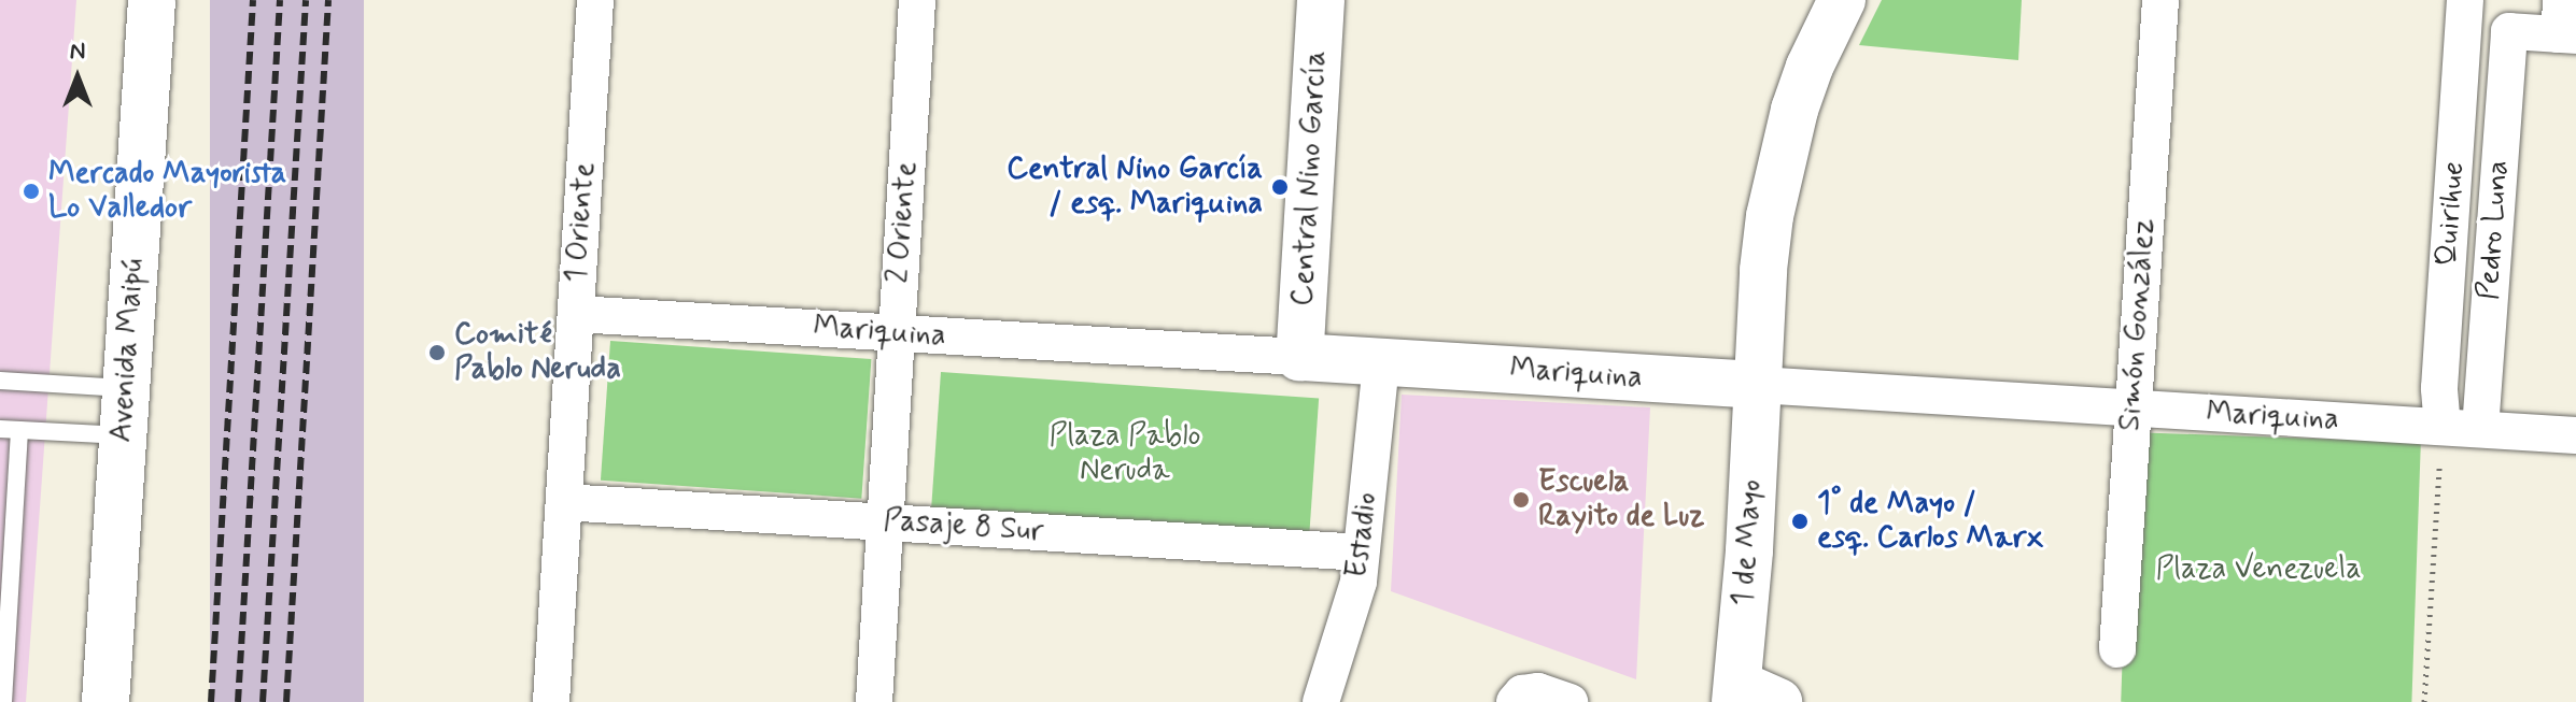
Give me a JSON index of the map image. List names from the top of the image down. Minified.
{"streets":{"street":["Central Nino García","Quirihue","1 Oriente","2 Oriente","Pedro Luna","Simón González","Mariquina","Avenida Maipú","Pasaje 8 Sur","Estadio","1 de Mayo"]},"crossings":[["Central Nino García","Mariquina"],["Quirihue","Mariquina"],["1 Oriente","Mariquina"],["1 Oriente","Pasaje 8 Sur"],["2 Oriente","Mariquina"],["2 Oriente","Pasaje 8 Sur"],["Pedro Luna","Mariquina"],["Simón González","Mariquina"],["Mariquina","Estadio"],["Mariquina","1 de Mayo"],["Pasaje 8 Sur","Estadio"]],"parks":["Plaza Pablo Neruda","Plaza Venezuela"],"places":["Central Nino García / esq. Mariquina","Mercado Mayorista Lo Valledor","Comité Pablo Neruda","Escuela Rayito de Luz","1° de Mayo / esq. Carlos Marx"],"north":"top"}
